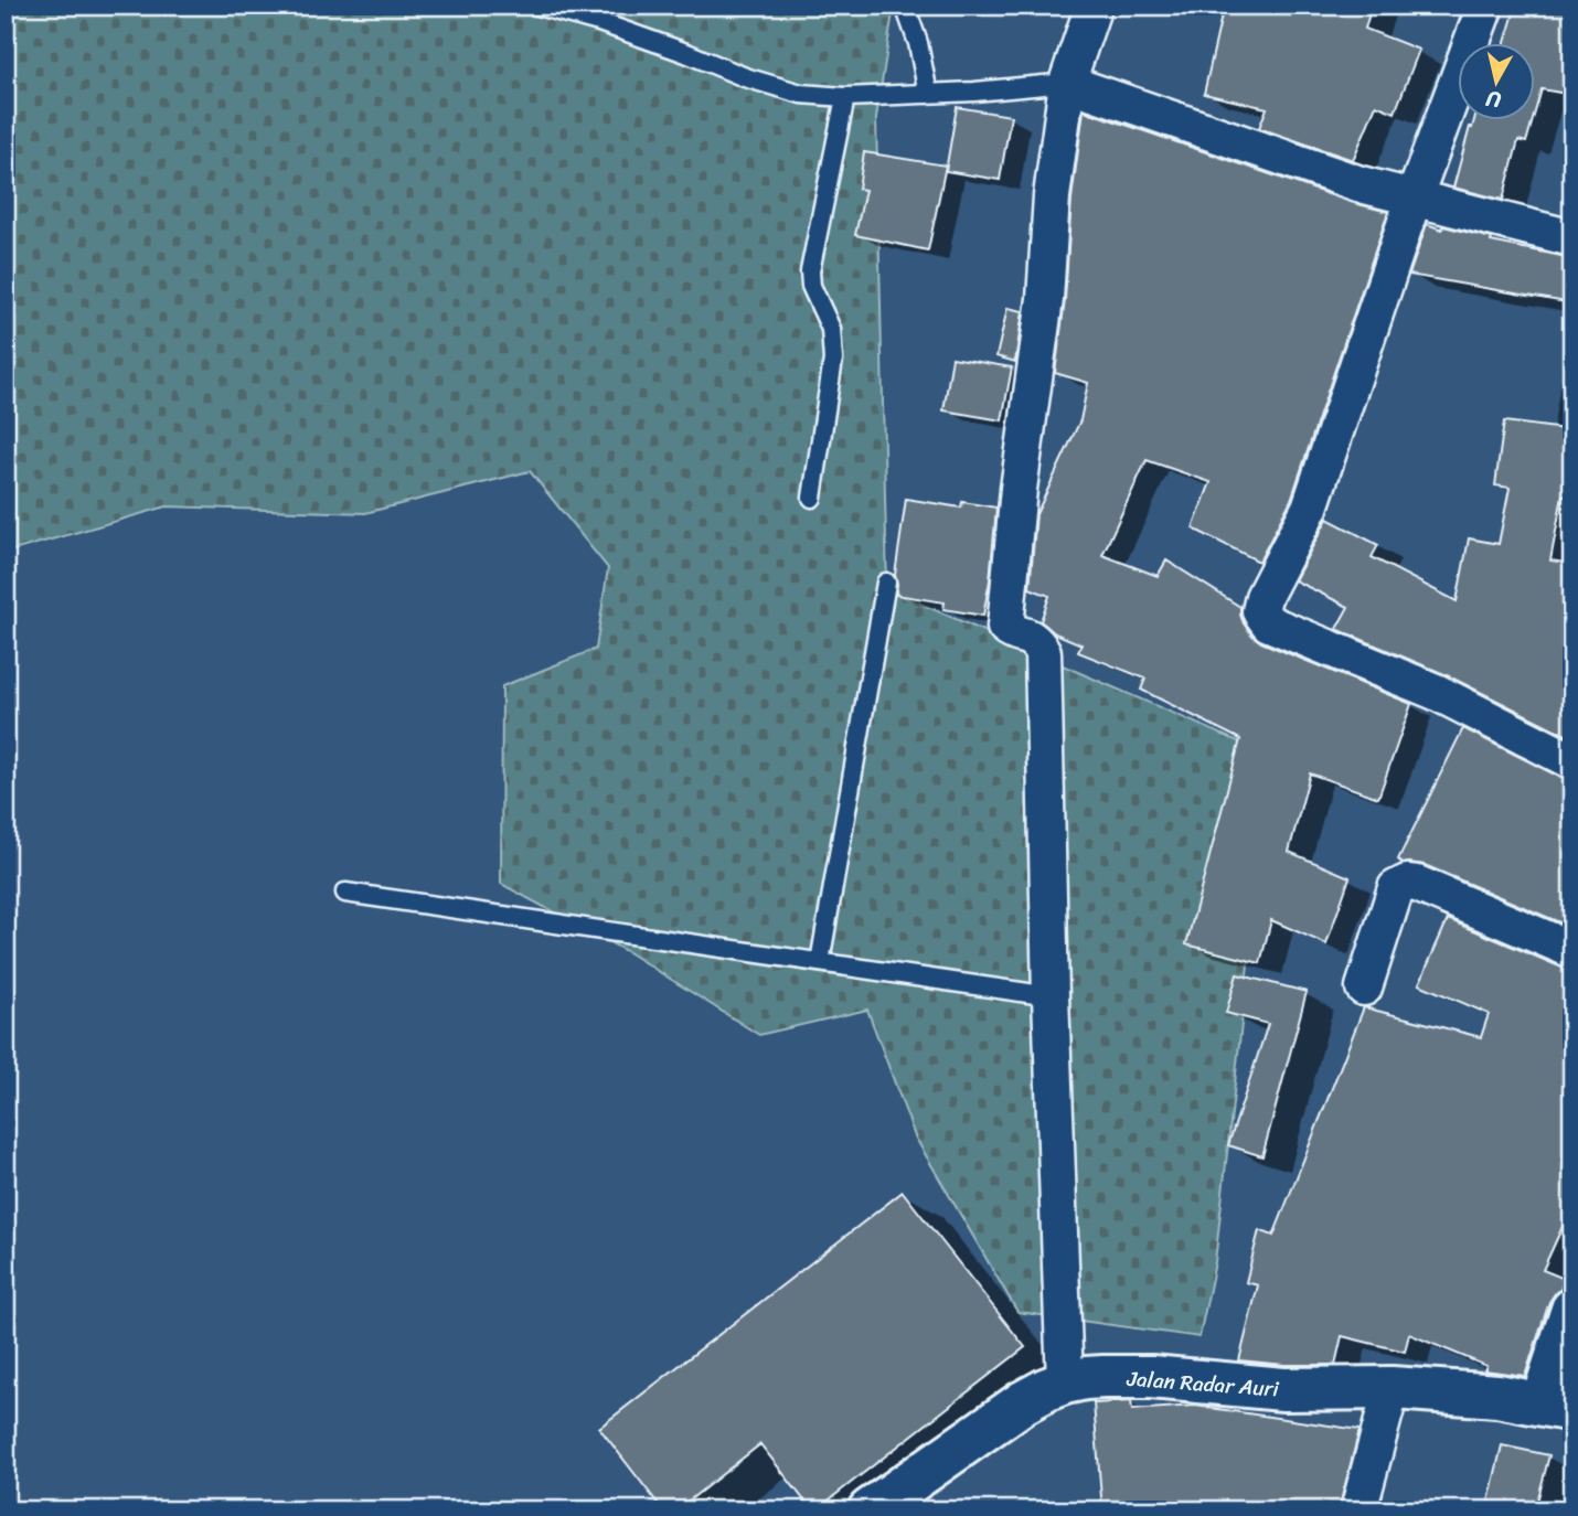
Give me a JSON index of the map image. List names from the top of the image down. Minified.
{"streets":{"main road":["Jalan Radar Auri"]},"north":"bottom"}
